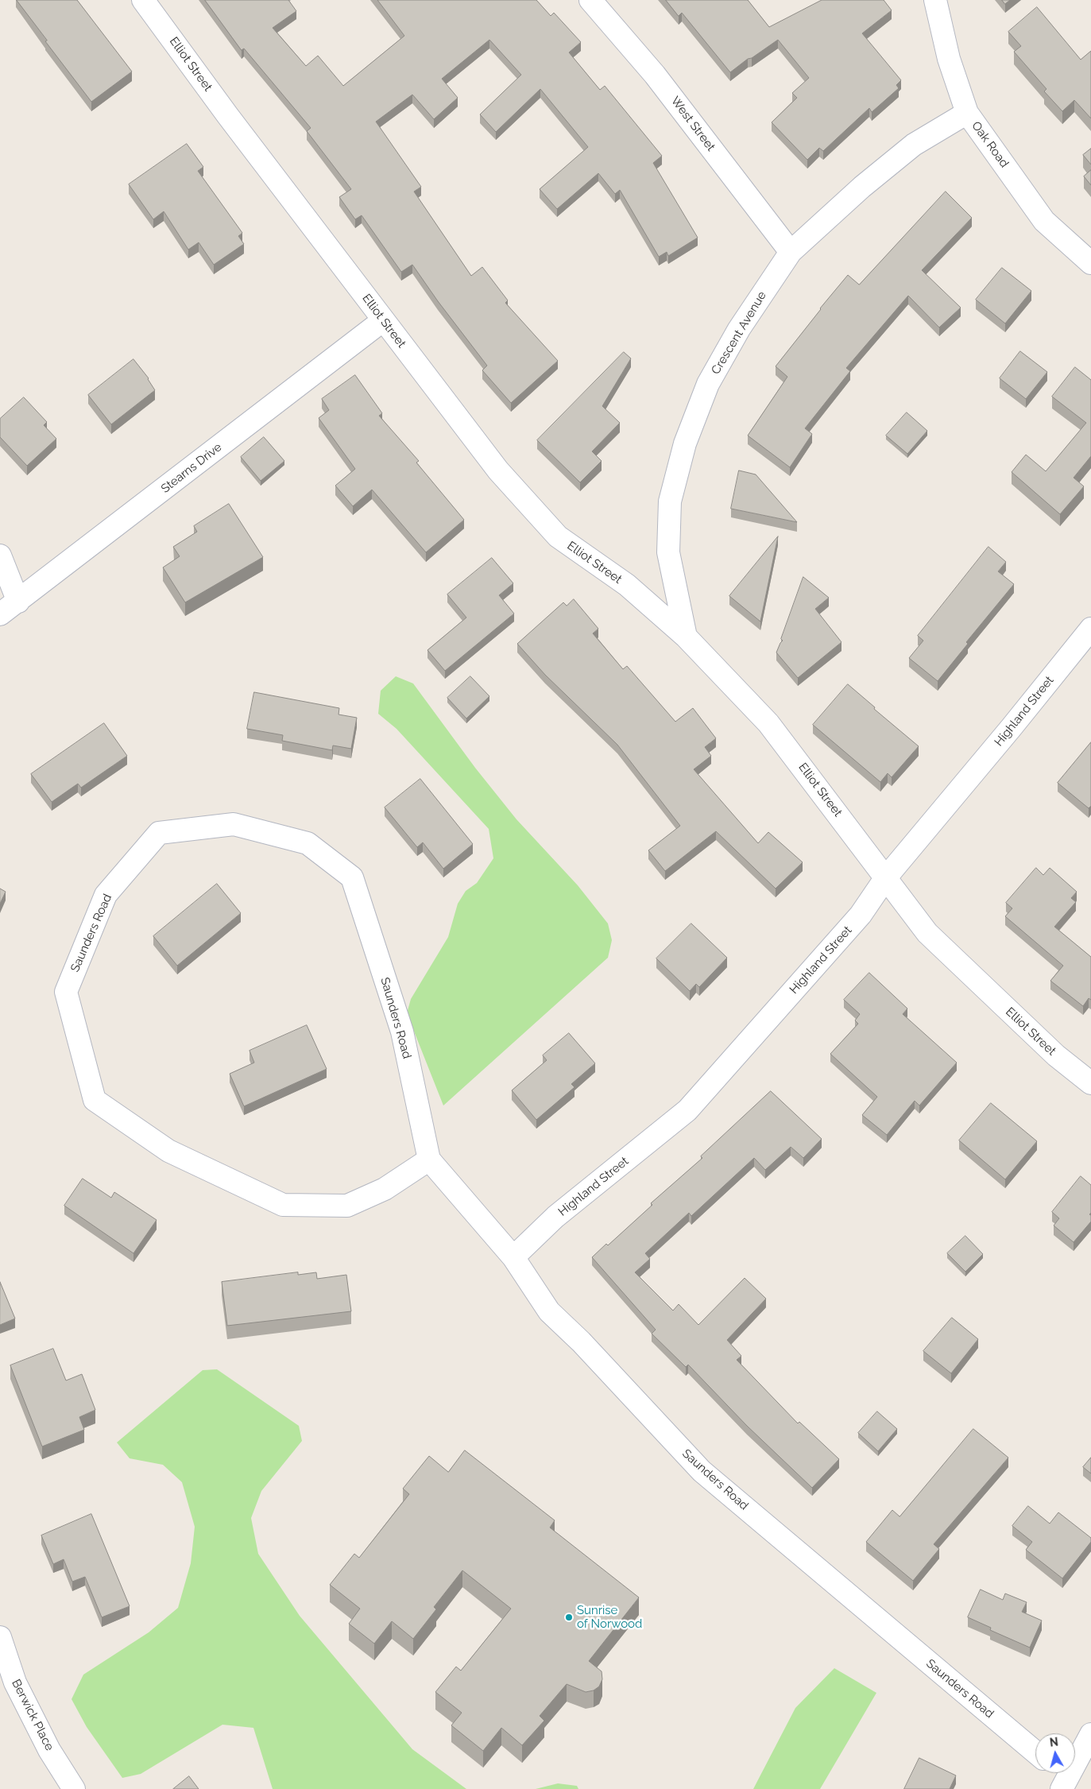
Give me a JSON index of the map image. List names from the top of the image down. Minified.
{"streets":{"street":["Elliot Street","West Street","Oak Road","Crescent Avenue","Stearns Drive","Highland Street","Saunders Road","Berwick Place"]},"crossings":[["Elliot Street","Crescent Avenue"],["Elliot Street","Stearns Drive"],["Elliot Street","Highland Street"],["West Street","Crescent Avenue"],["Oak Road","Crescent Avenue"],["Highland Street","Saunders Road"]],"places":["Sunrise of Norwood"],"north":"top"}
